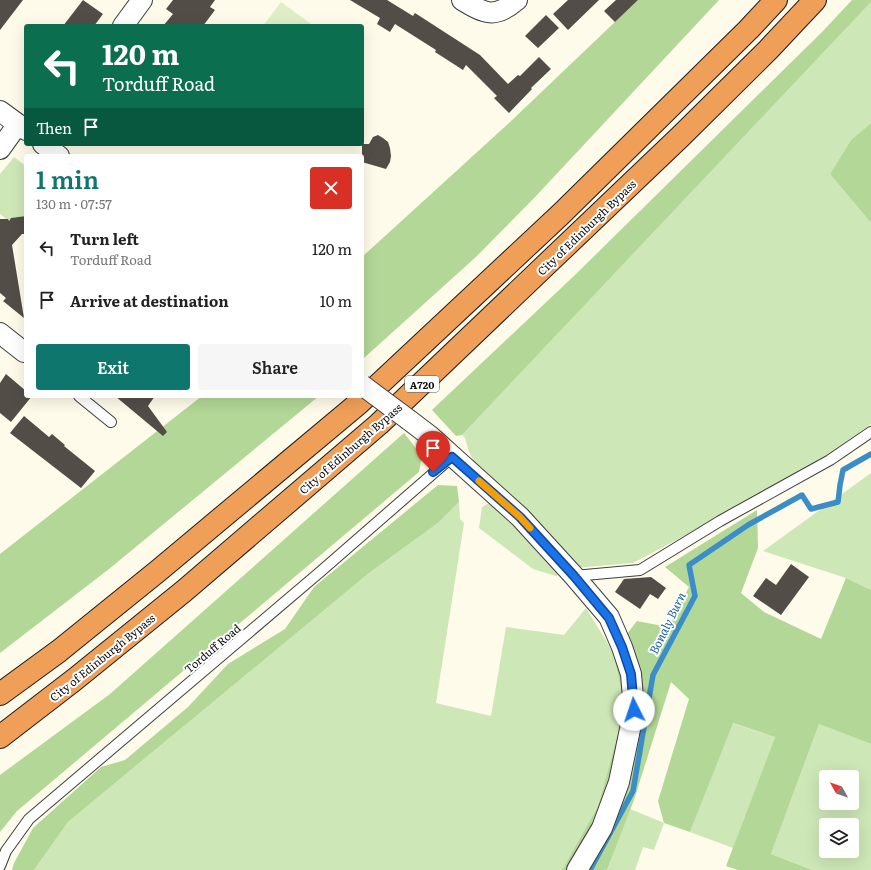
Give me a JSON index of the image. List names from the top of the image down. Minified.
{"streets":{"highway":["City of Edinburgh Bypass","A720"],"lane":["Torduff Road"]},"water":["Bonaly Burn"],"north":"top left","page":{"turn":["120 m","Torduff Road"],"then":"Then","heading":["1 min","130 m · 07:57"],"list":[{"name":"Turn left","note":"Torduff Road","value":"120 m"},{"name":"Arrive at destination","value":"10 m"}],"buttons":["Exit","Share"]}}
